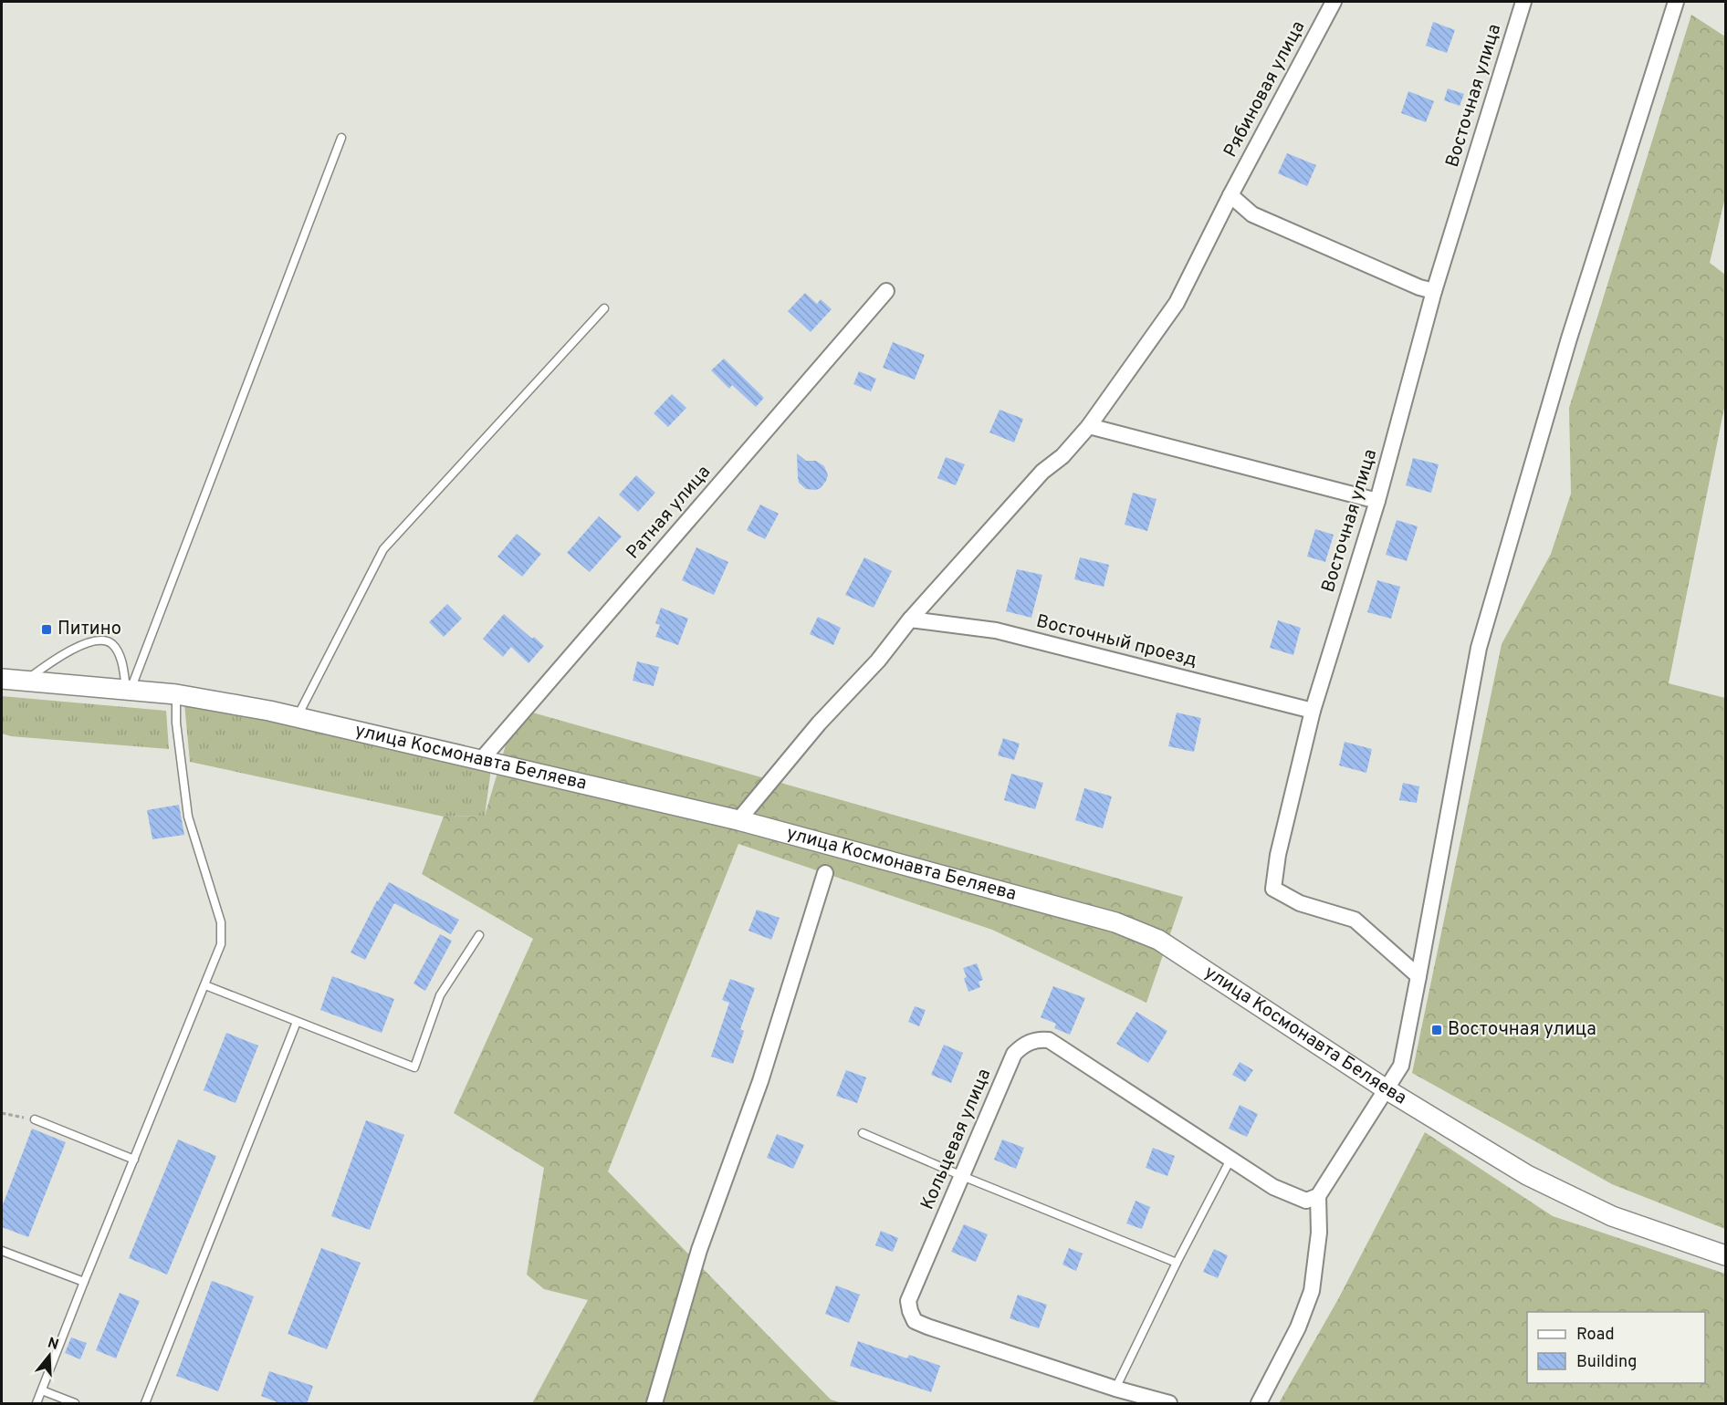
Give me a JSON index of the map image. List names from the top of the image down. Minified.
{"streets":{"street":["Рябиновая улица","Восточная улица","Ратная улица","Восточный проезд","улица Космонавта Беляева","Кольцевая улица"]},"crossings":[["Рябиновая улица","Восточный проезд"],["Рябиновая улица","улица Космонавта Беляева"],["Восточная улица","Восточный проезд"],["Ратная улица","улица Космонавта Беляева"]],"places":{"transit":["Питино","Восточная улица"]},"legend":["Road","Building"],"north":"top"}
